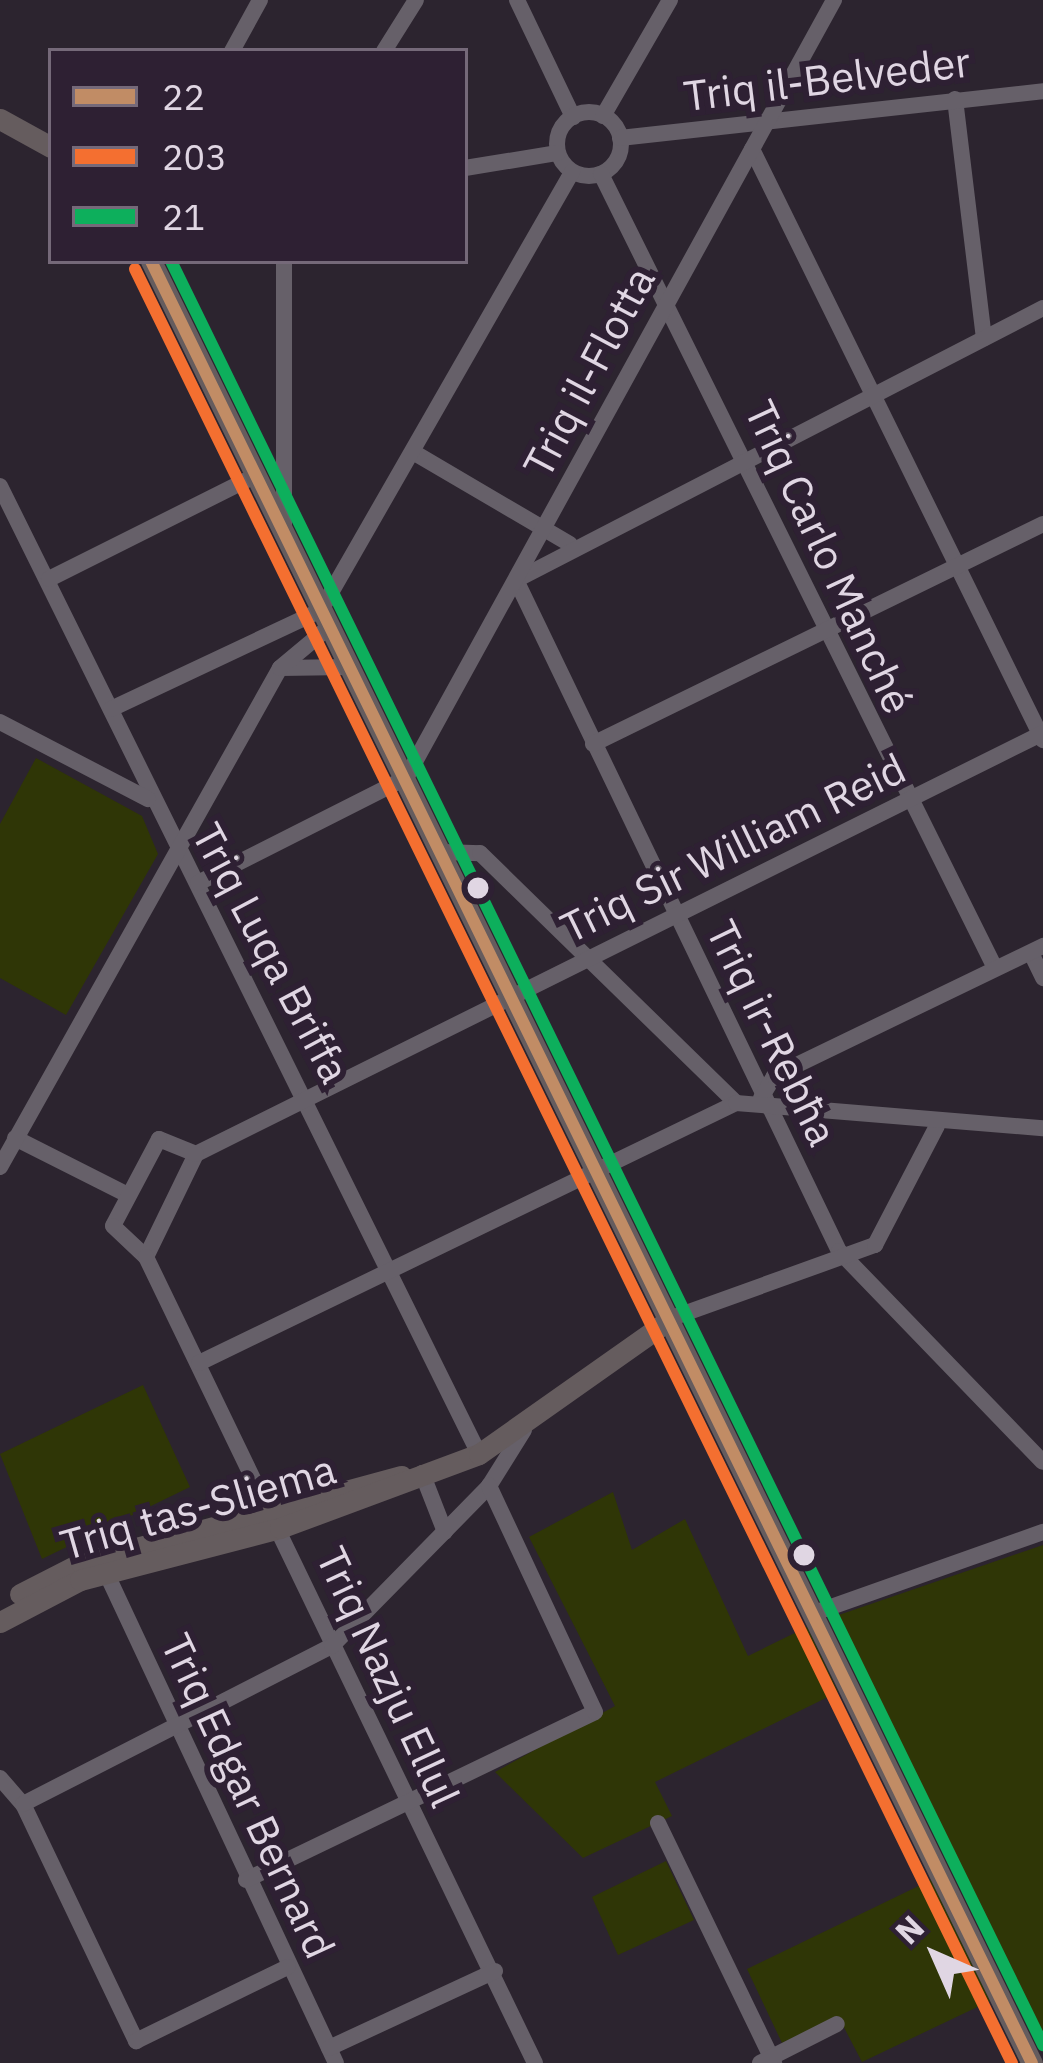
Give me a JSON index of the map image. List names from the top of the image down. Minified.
{"streets":{"main road":["Triq tas-Sliema"],"street":["Triq il-Belveder","Triq il-Flotta","Triq Carlo Manché","Triq Sir William Reid","Triq Luqa Briffa","Triq ir-Rebħa","Triq Nazju Ellul","Triq Edgar Bernard"]},"crossings":[["Triq il-Belveder","Triq il-Flotta"],["Triq il-Belveder","Triq Carlo Manché"],["Triq il-Flotta","Triq Carlo Manché"],["Triq il-Flotta","Triq ir-Rebħa"],["Triq Carlo Manché","Triq Sir William Reid"],["Triq Sir William Reid","Triq Luqa Briffa"],["Triq Sir William Reid","Triq ir-Rebħa"],["Triq Luqa Briffa","Triq tas-Sliema"],["Triq ir-Rebħa","Triq tas-Sliema"],["Triq tas-Sliema","Triq Nazju Ellul"],["Triq tas-Sliema","Triq Edgar Bernard"]],"lines":["transit line 22","transit line 21","transit line 203"],"legend":["22","203","21"],"north":"top left"}
